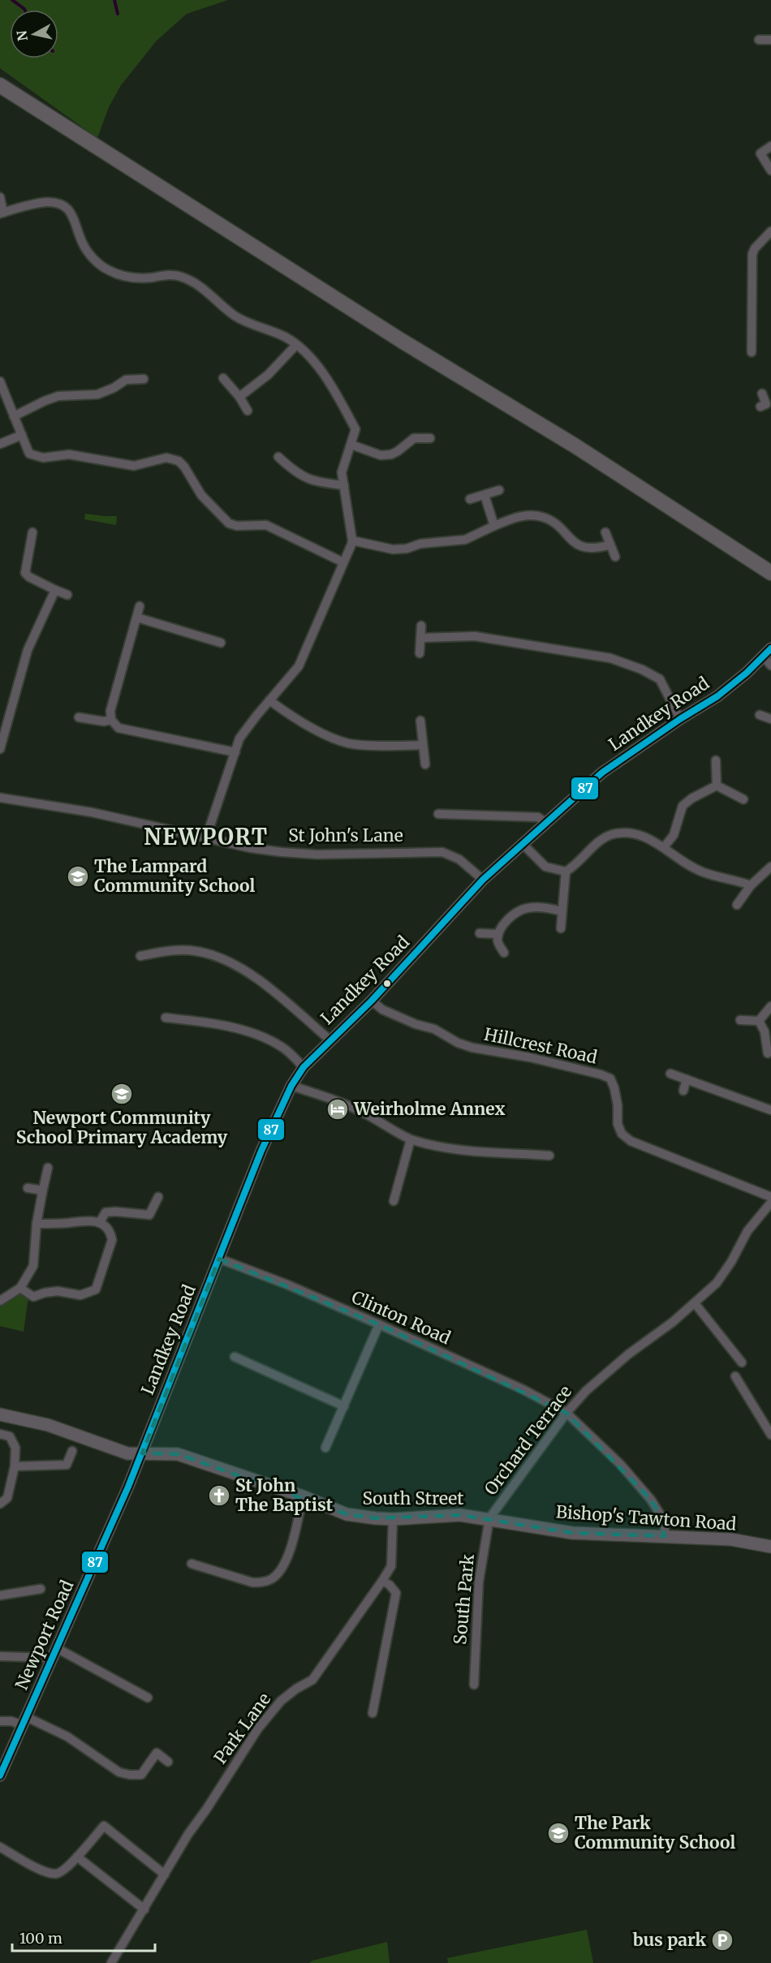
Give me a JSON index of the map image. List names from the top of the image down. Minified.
{"streets":{"main road":["South Street","Bishop's Tawton Road"],"street":["Landkey Road","St John's Lane","Hillcrest Road","Clinton Road","Orchard Terrace","South Park","Newport Road","Park Lane"]},"crossings":[["Landkey Road","St John's Lane"],["Landkey Road","Hillcrest Road"],["Landkey Road","Clinton Road"],["Landkey Road","South Street"],["Landkey Road","Newport Road"],["Clinton Road","Orchard Terrace"],["Clinton Road","Bishop's Tawton Road"],["Orchard Terrace","South Street"],["Orchard Terrace","Bishop's Tawton Road"],["Orchard Terrace","South Park"],["South Street","Bishop's Tawton Road"],["South Street","South Park"],["South Street","Newport Road"],["South Street","Park Lane"],["Bishop's Tawton Road","South Park"]],"districts":["NEWPORT"],"places":{"school or university":["The Lampard Community School","Newport Community School Primary Academy","The Park Community School"],"hotel":["Weirholme Annex"],"church":["St John The Baptist"],"parking":["bus park"]},"lines":["transit line 87"],"scale_bar":"100 m","north":"left"}
